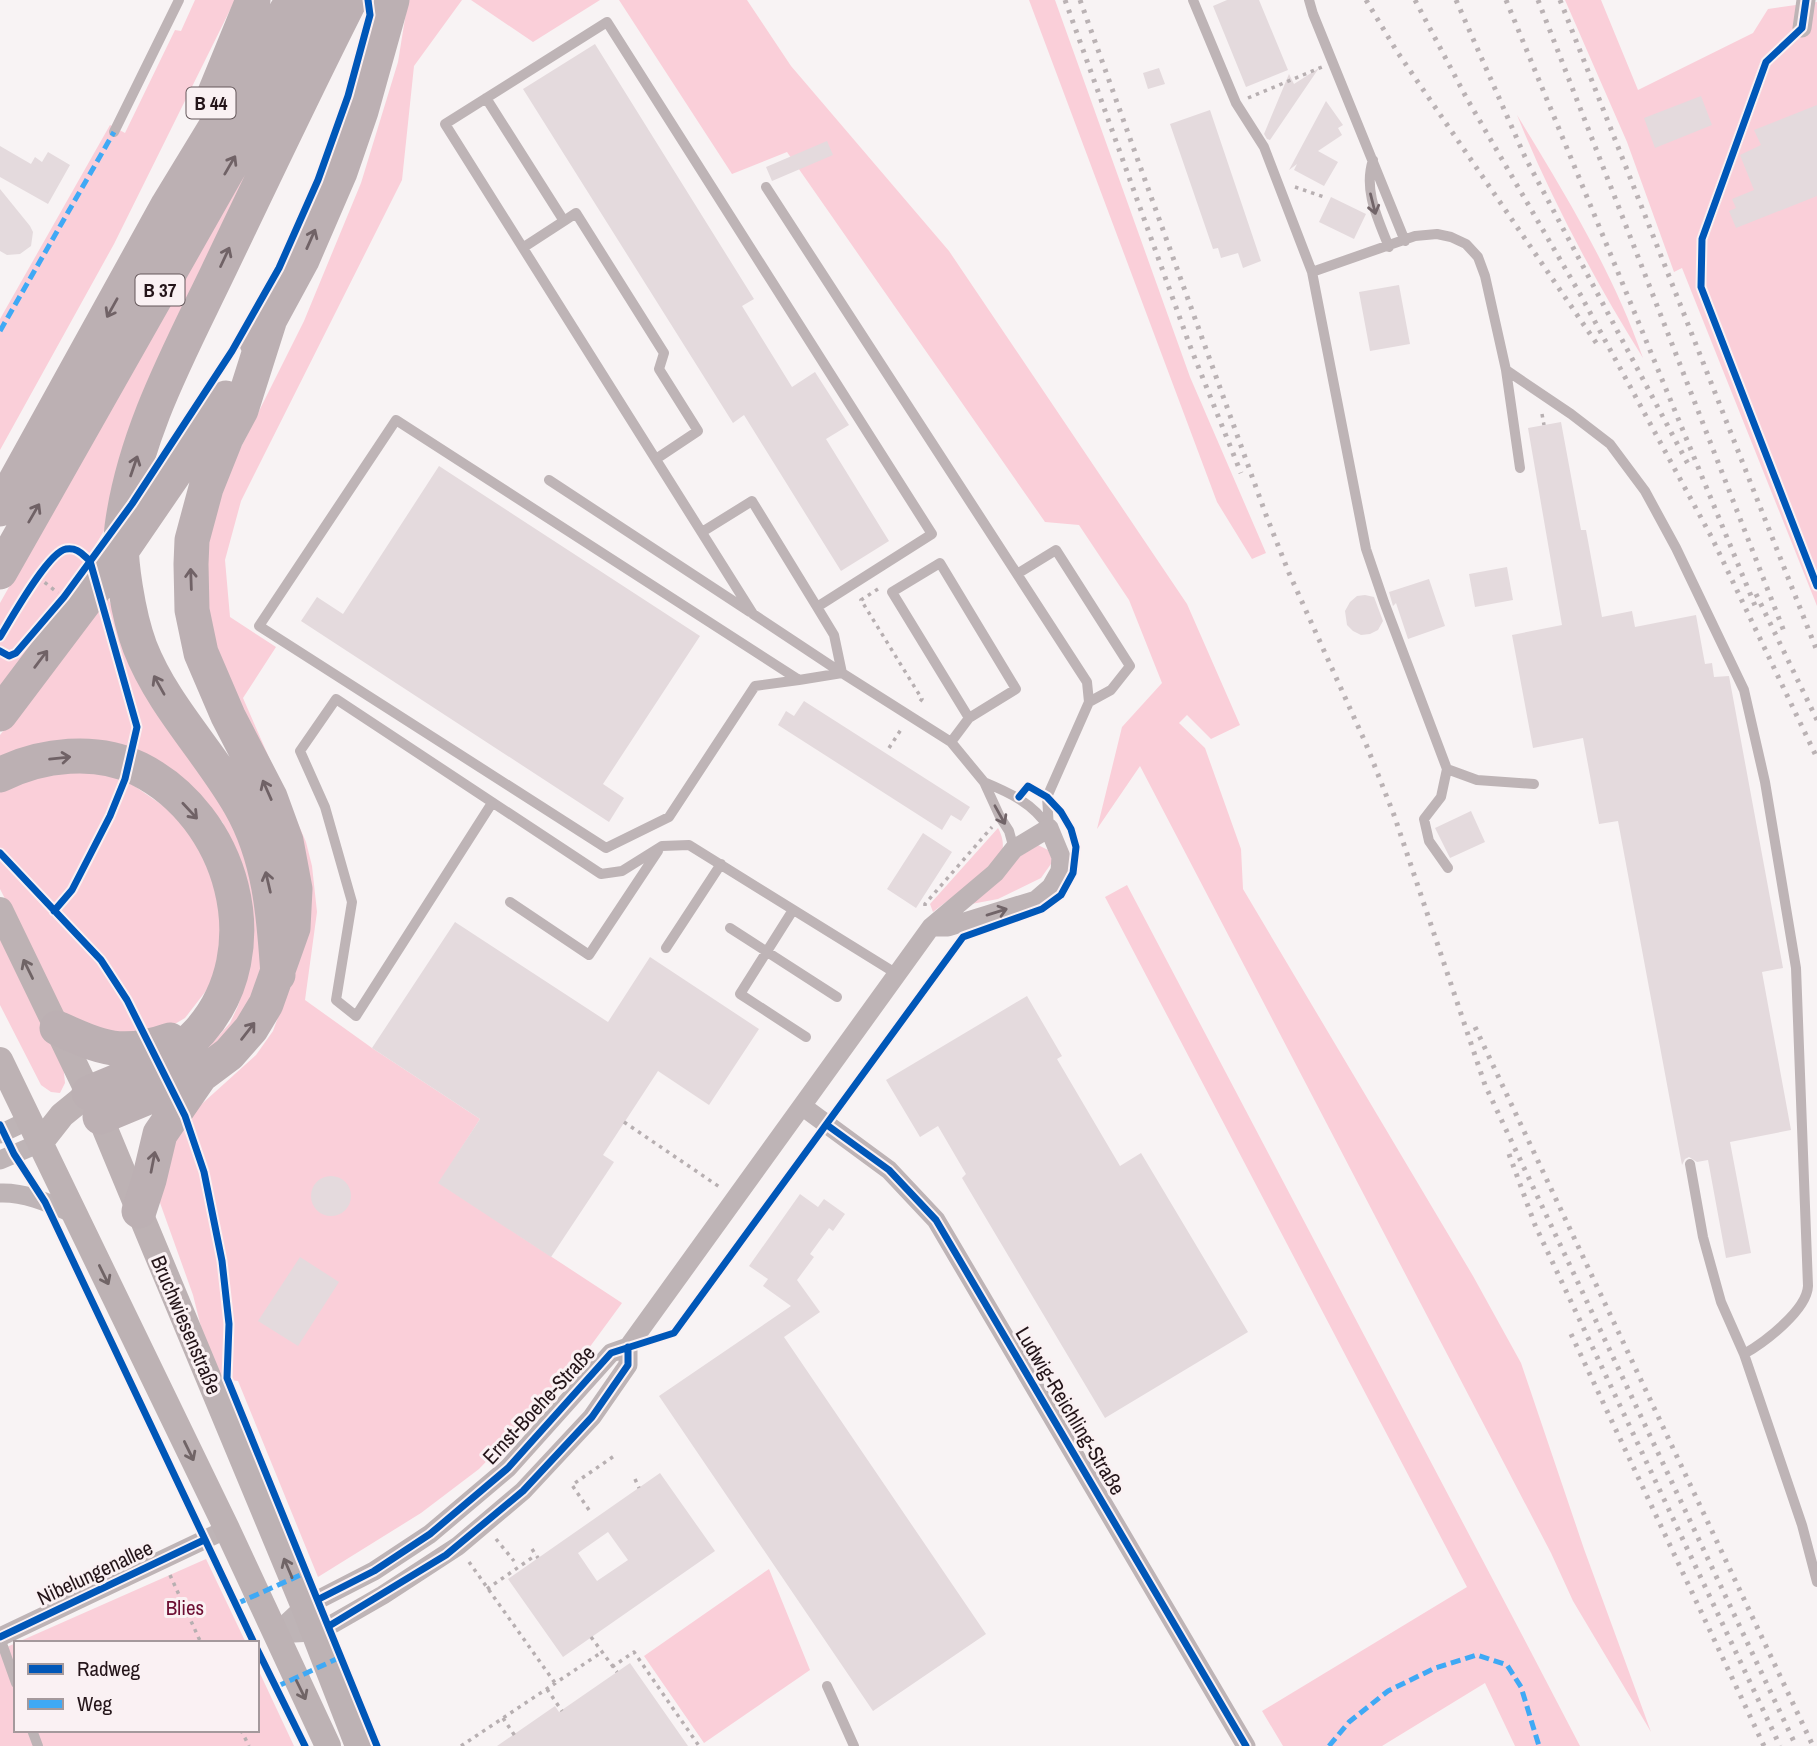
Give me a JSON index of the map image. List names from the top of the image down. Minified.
{"streets":{"highway":["B 44","B 37"],"main road":["Bruchwiesenstraße"],"street":["Ernst-Boehe-Straße","Ludwig-Reichling-Straße","Nibelungenallee"]},"crossings":[["B 44","B 37"],["Bruchwiesenstraße","Ernst-Boehe-Straße"],["Ernst-Boehe-Straße","Ludwig-Reichling-Straße"]],"parks":["Blies"],"legend":["Radweg","Weg"]}
